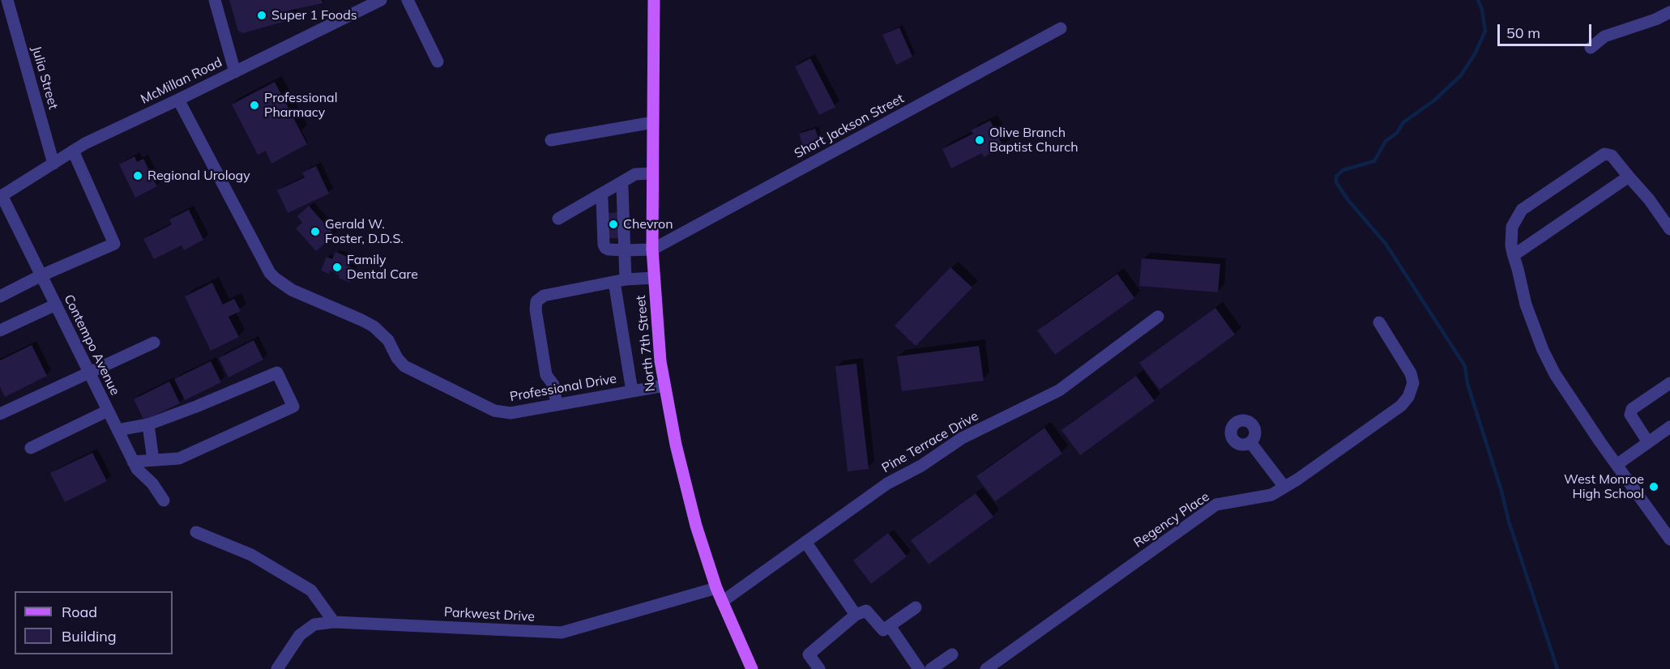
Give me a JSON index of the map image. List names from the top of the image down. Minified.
{"streets":{"main road":["North 7th Street"],"street":["Julia Street","McMillan Road","Short Jackson Street","Contempo Avenue","Professional Drive","Pine Terrace Drive","Regency Place","Parkwest Drive"]},"crossings":[["Julia Street","McMillan Road"],["McMillan Road","Contempo Avenue"],["McMillan Road","Professional Drive"],["Short Jackson Street","North 7th Street"],["North 7th Street","Professional Drive"],["North 7th Street","Pine Terrace Drive"],["North 7th Street","Parkwest Drive"]],"places":["Super 1 Foods","Professional Pharmacy","Olive Branch Baptist Church","Regional Urology","Chevron","Gerald W. Foster, D.D.S.","Family Dental Care","West Monroe High School"],"legend":["Road","Building"],"scale_bar":"50 m"}
